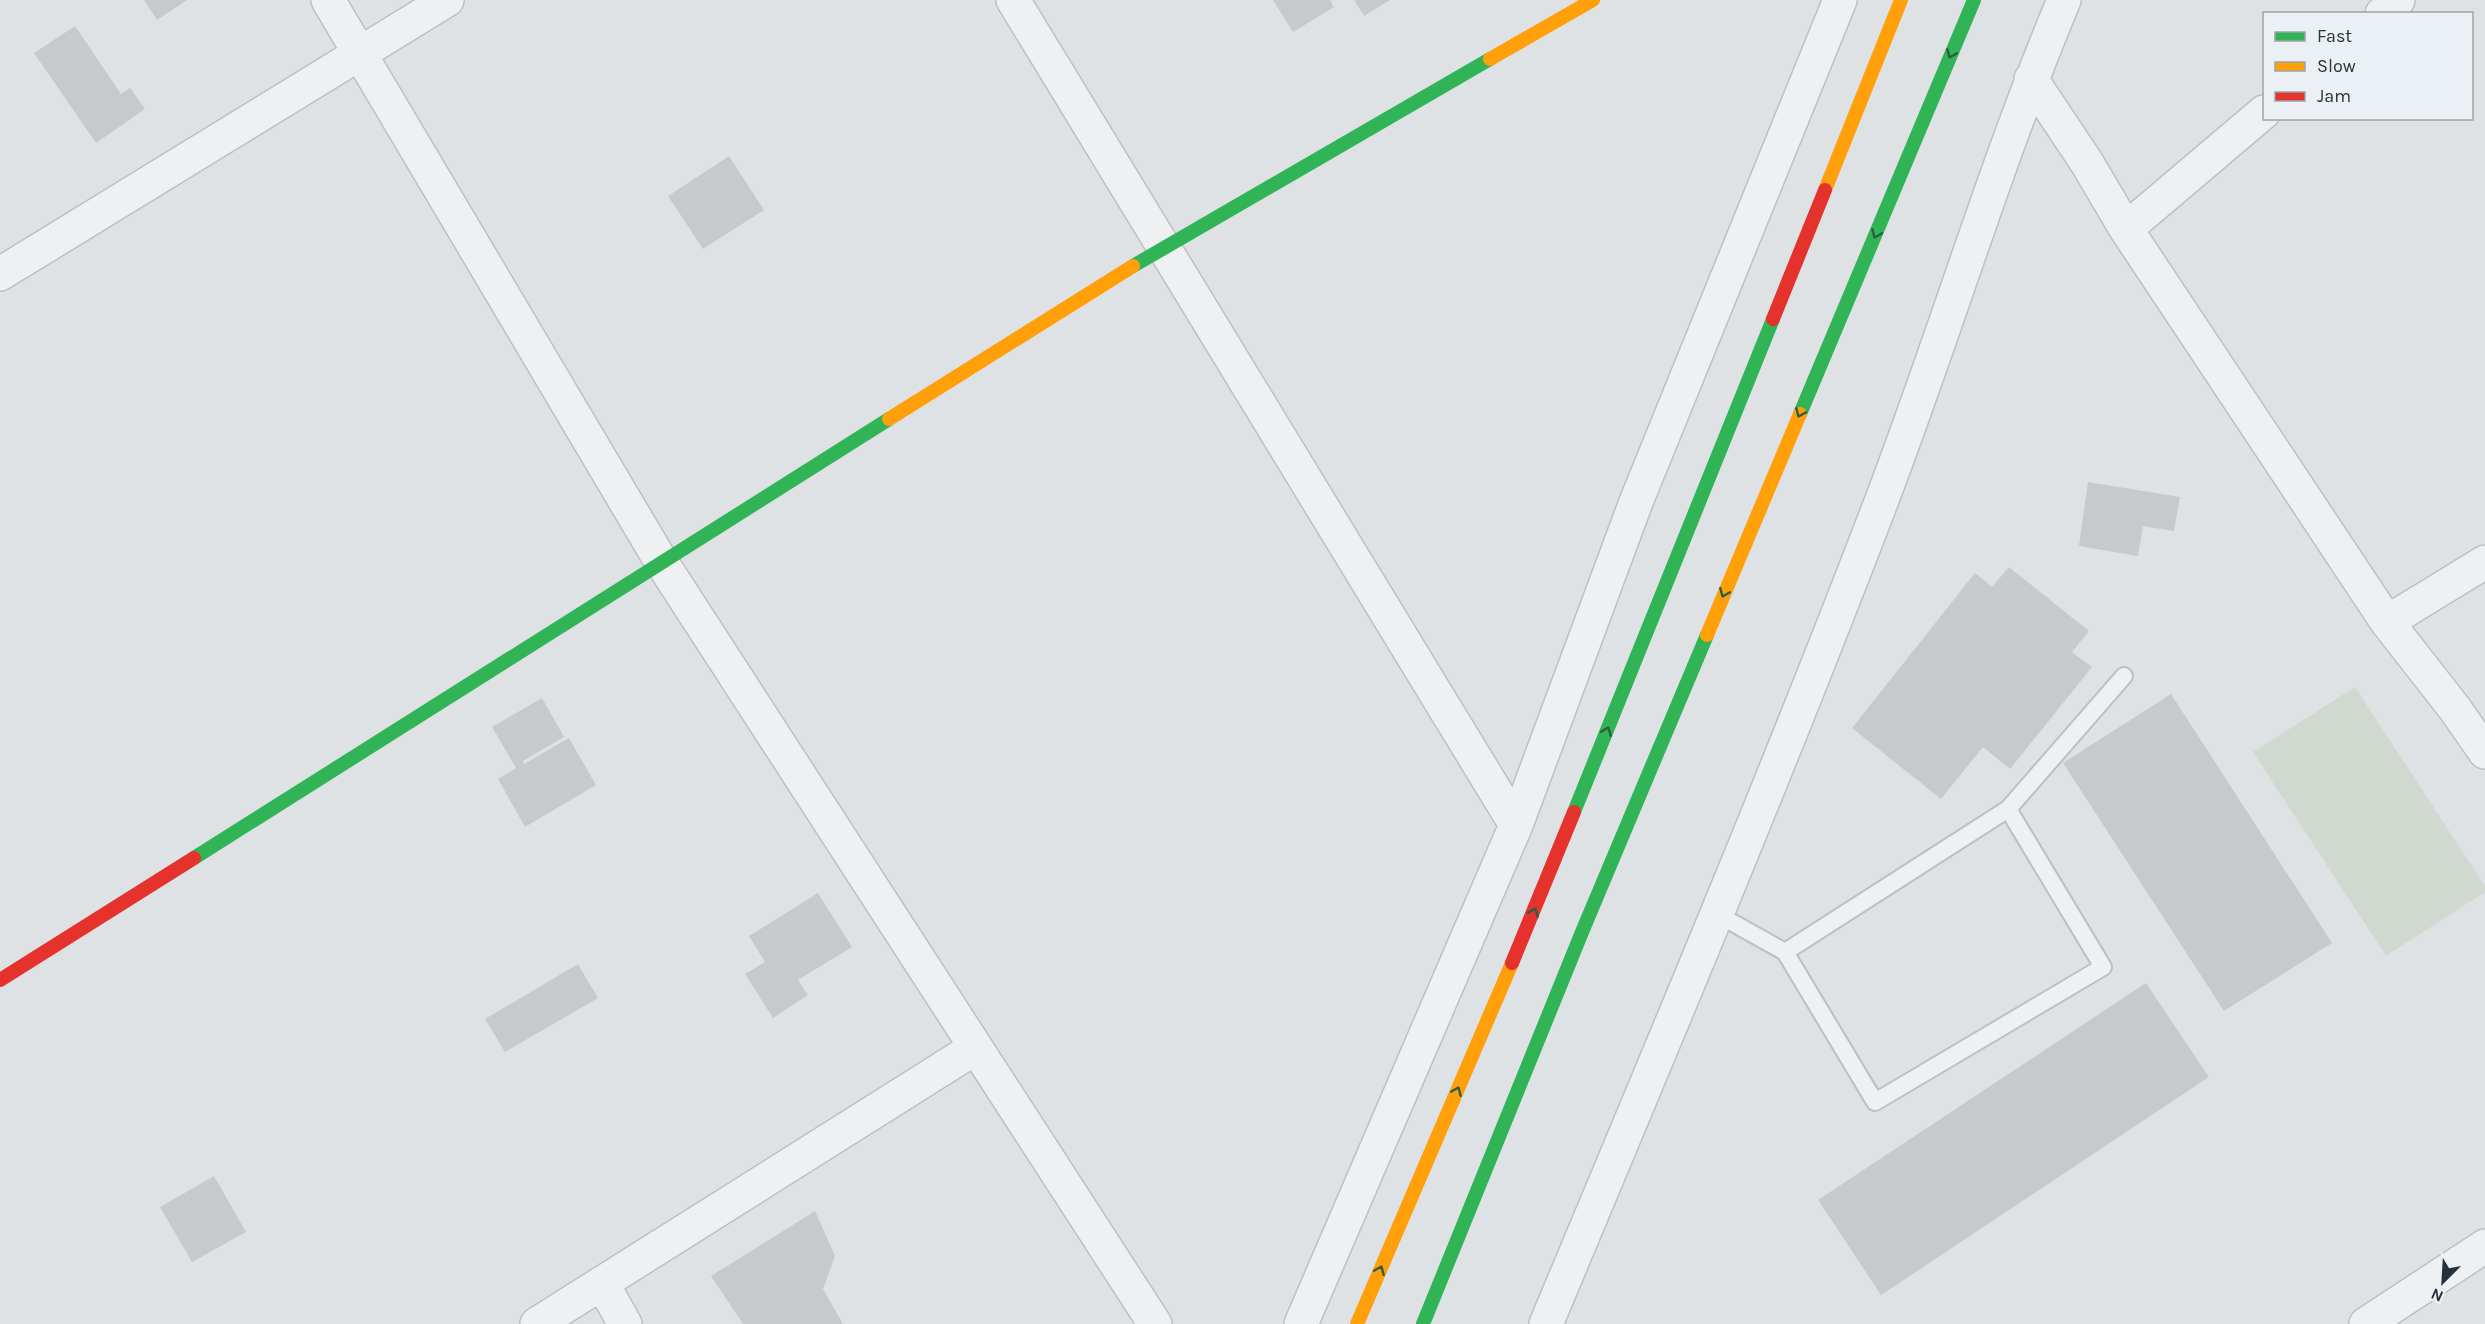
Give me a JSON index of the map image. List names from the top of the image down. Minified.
{"legend":["Fast","Slow","Jam"],"north":"bottom left"}
